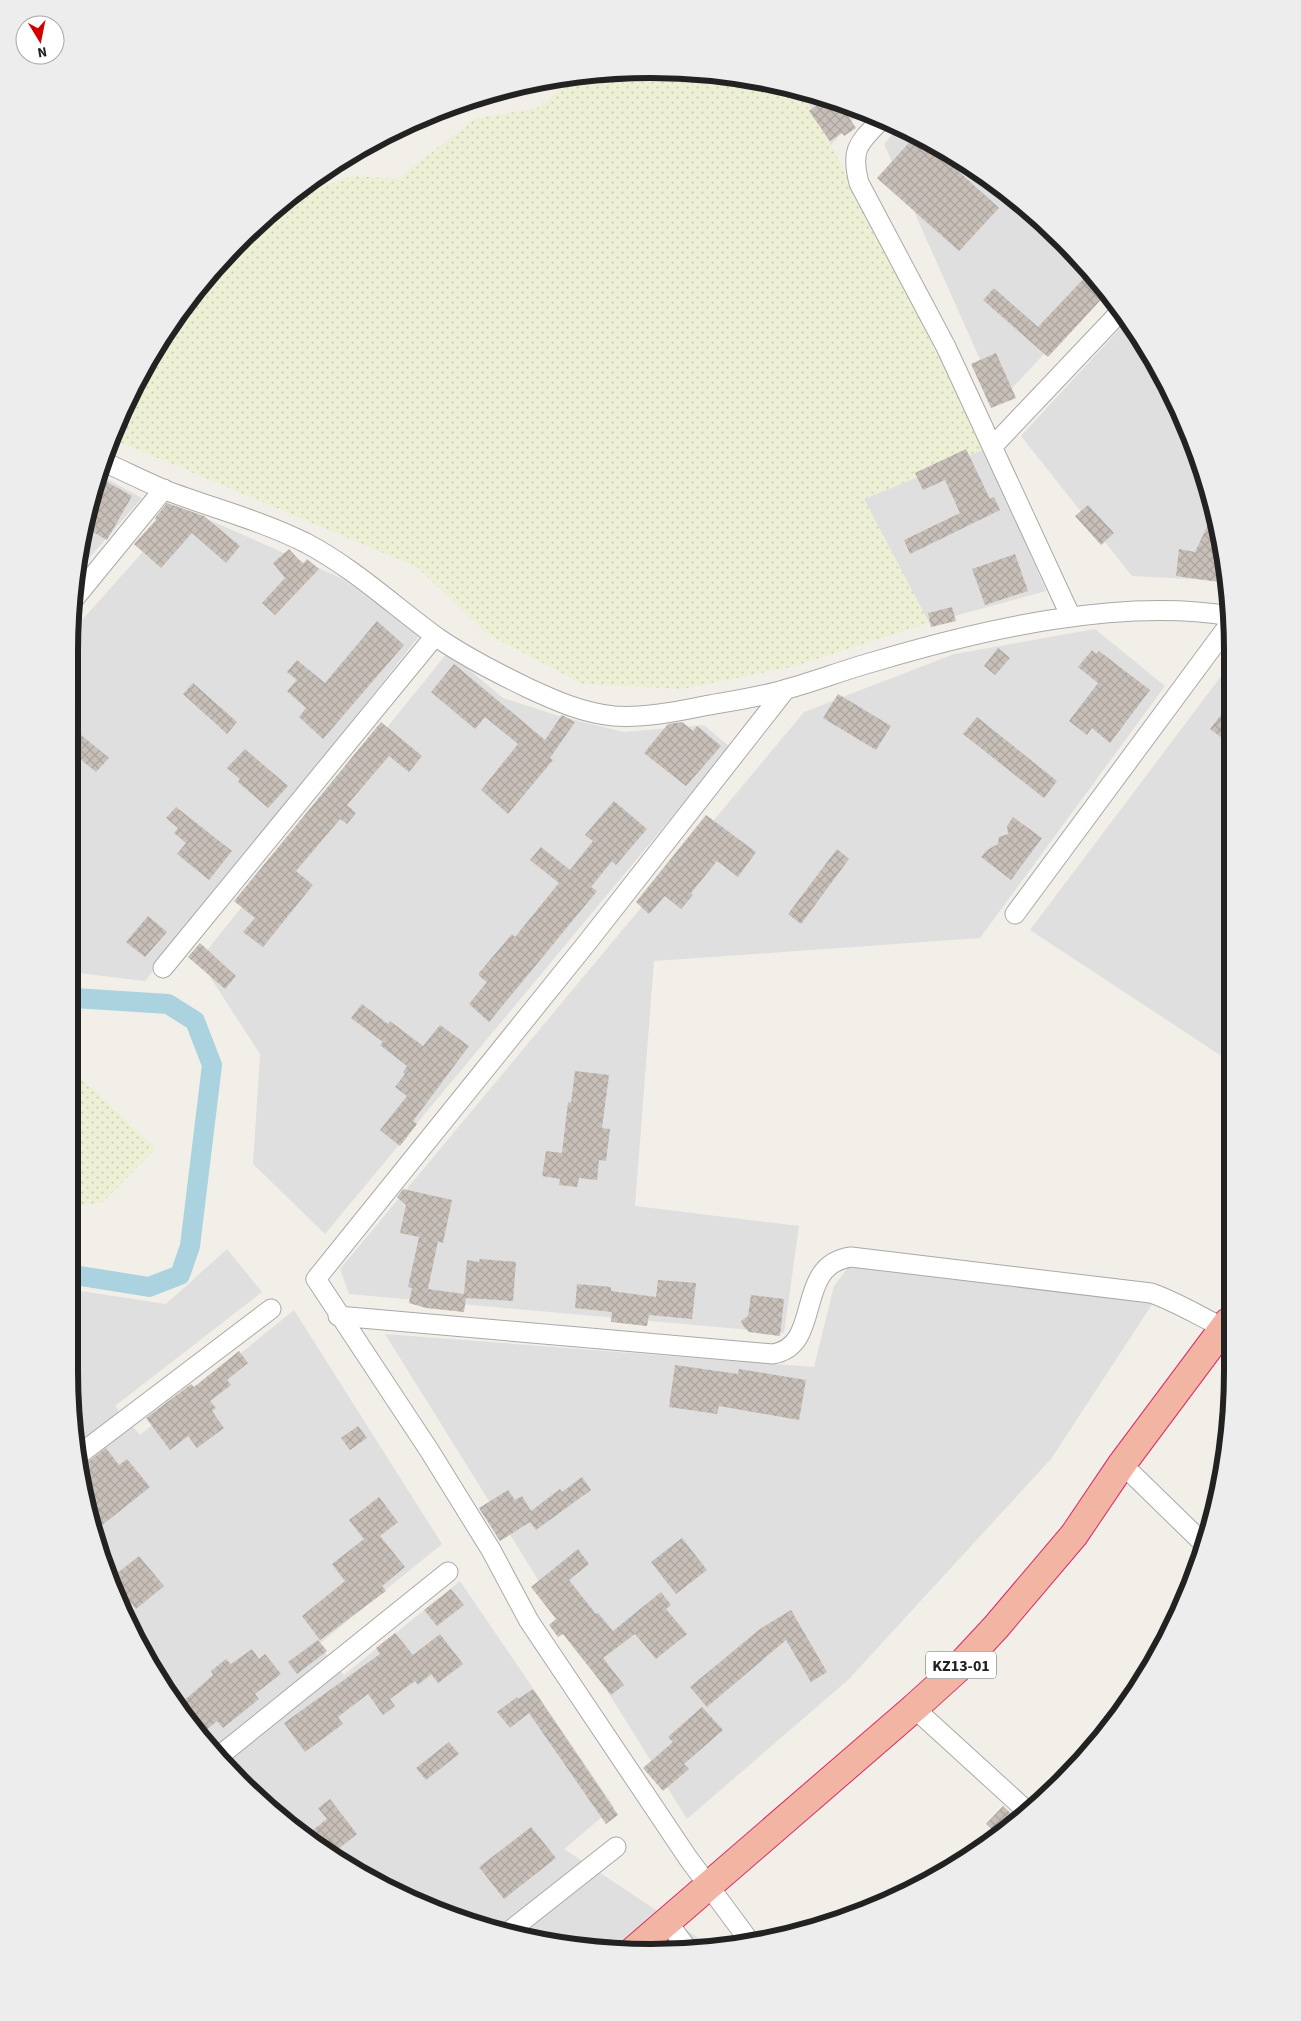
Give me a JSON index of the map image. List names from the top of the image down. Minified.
{"streets":{"highway":["KZ13-01"]},"north":"bottom"}
